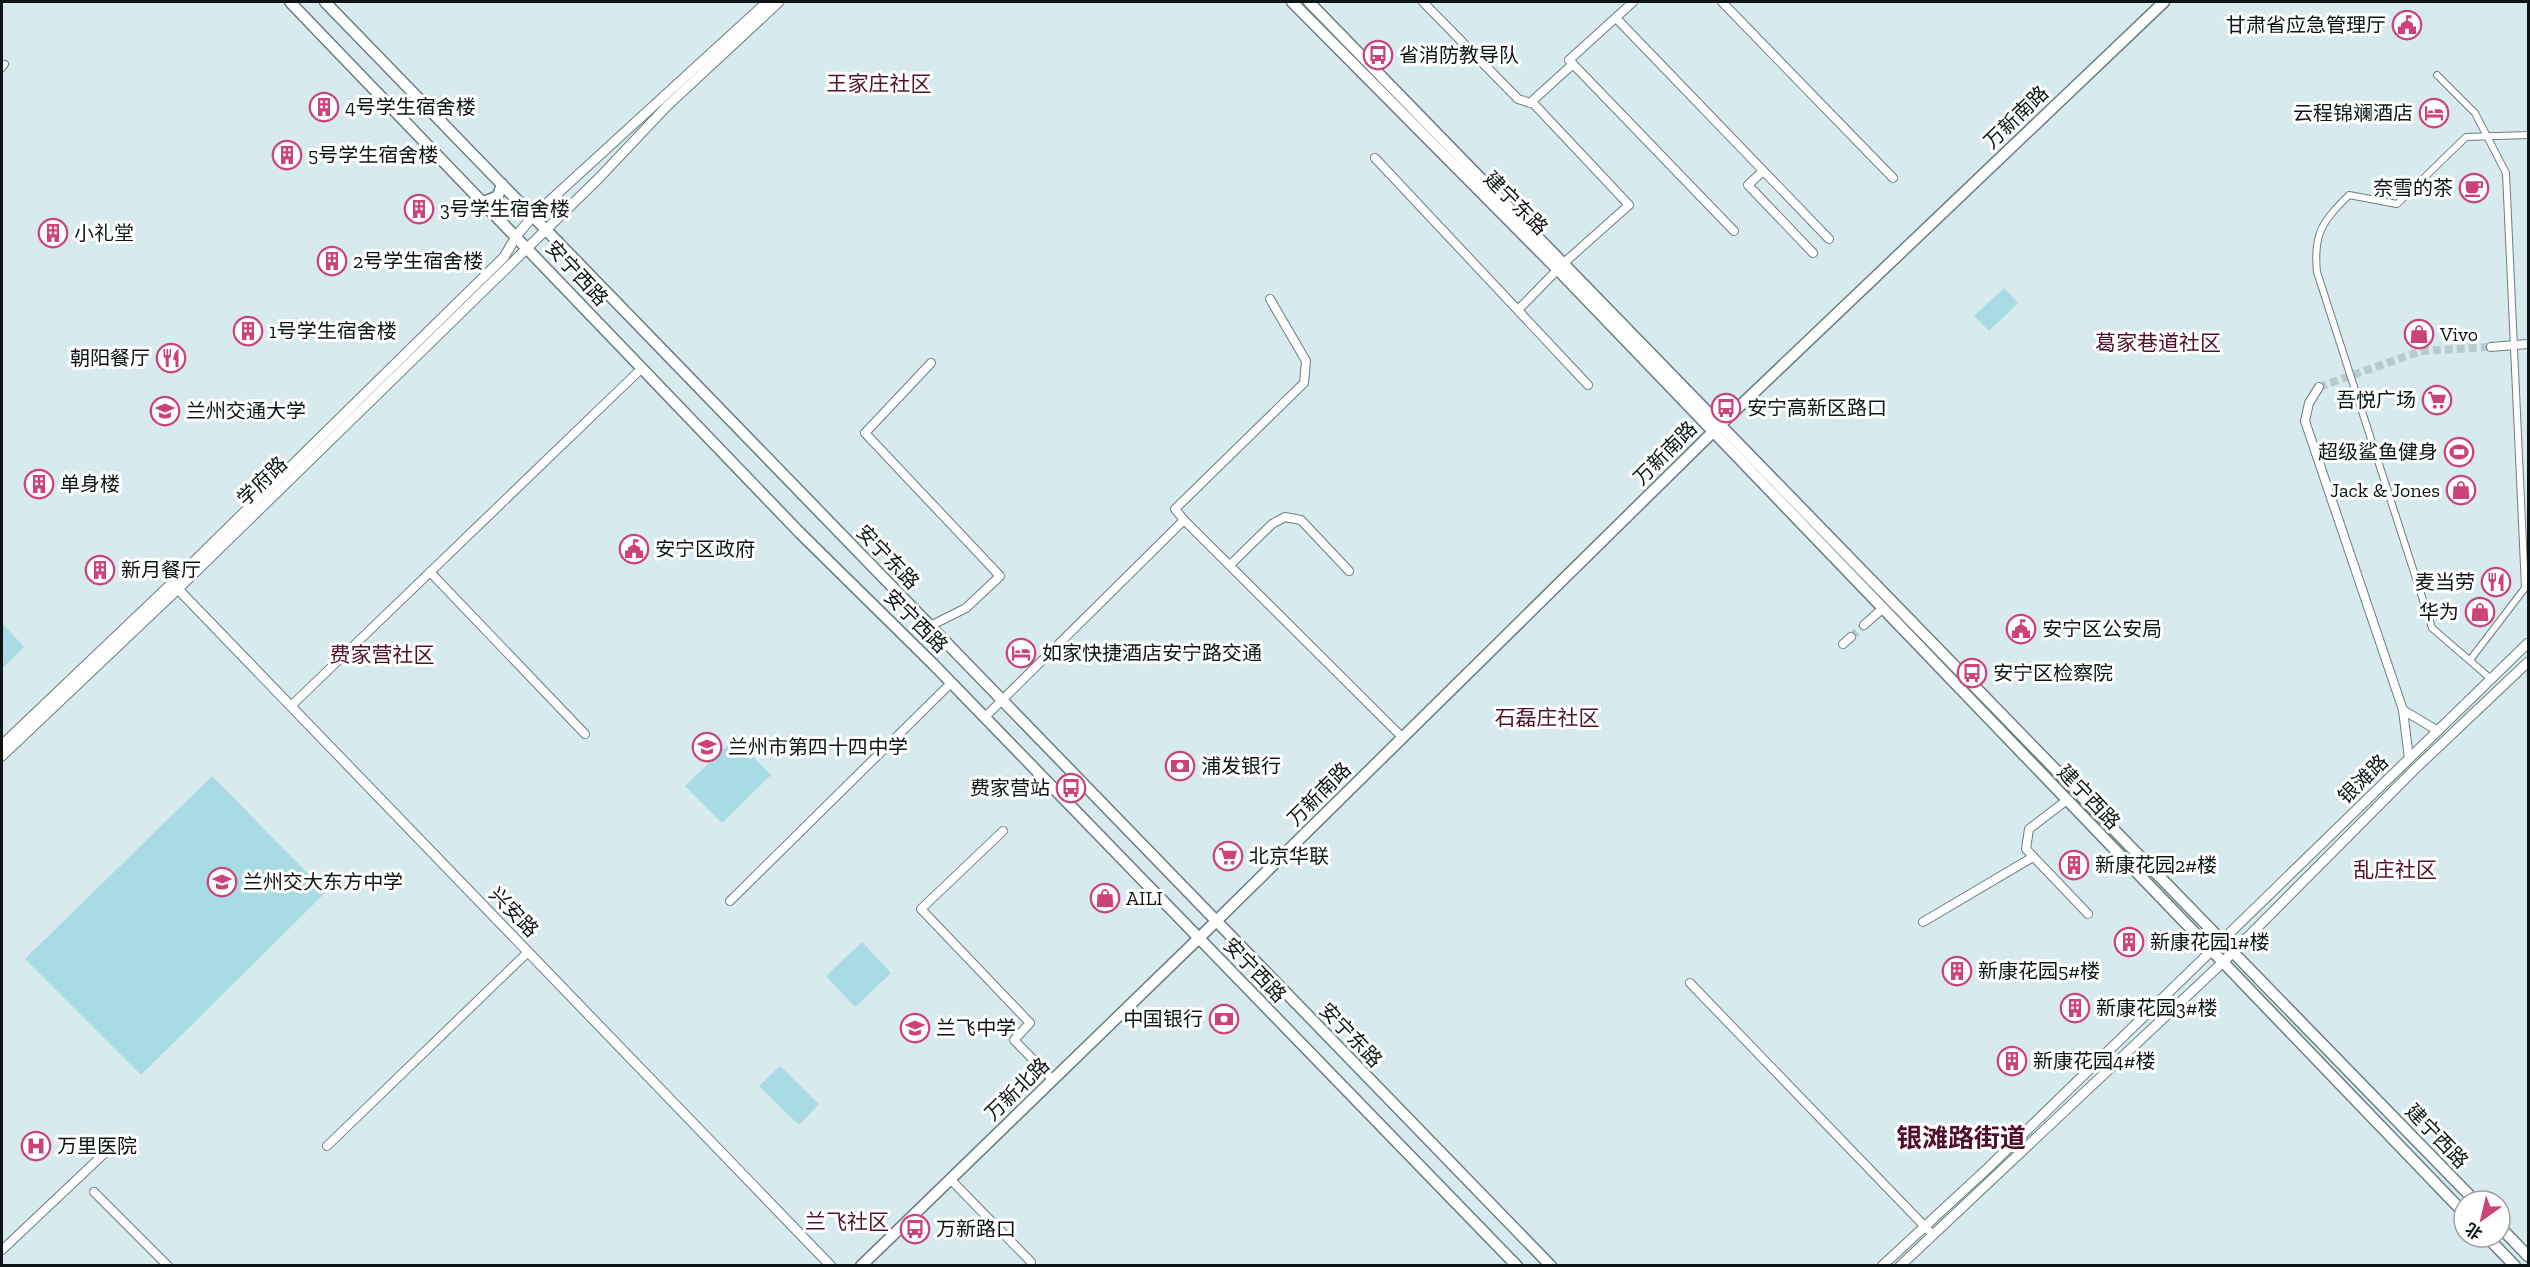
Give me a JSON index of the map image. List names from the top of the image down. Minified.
{"streets":{"main road":["万新南路","建宁东路","安宁西路","安宁东路","建宁西路","万新北路"],"street":["学府路","银滩路","兴安路"]},"crossings":[["万新南路","建宁东路"],["万新南路","安宁西路"],["万新南路","安宁东路"],["万新南路","建宁西路"],["万新南路","万新北路"],["建宁东路","建宁西路"],["安宁西路","学府路"],["安宁西路","万新北路"],["学府路","安宁东路"],["学府路","兴安路"],["银滩路","建宁西路"]],"districts":["王家庄社区","葛家巷道社区","费家营社区","石磊庄社区","乱庄社区","银滩路街道","兰飞社区"],"places":{"public building":["甘肃省应急管理厅","安宁区政府","安宁区公安局"],"bus stop":["省消防教导队","安宁高新区路口","安宁区检察院","费家营站","万新路口"],"building":["4号学生宿舍楼","5号学生宿舍楼","3号学生宿舍楼","小礼堂","2号学生宿舍楼","1号学生宿舍楼","单身楼","新月餐厅","新康花园2#楼","新康花园1#楼","新康花园5#楼","新康花园3#楼","新康花园4#楼"],"hotel":["云程锦斓酒店","如家快捷酒店安宁路交通"],"cafe":["奈雪的茶"],"shop":["Vivo","Jack & Jones","华为","AILI"],"restaurant":["朝阳餐厅","麦当劳"],"supermarket":["吾悦广场","北京华联"],"school or university":["兰州交通大学","兰州市第四十四中学","兰州交大东方中学","兰飞中学"],"sports":["超级鲨鱼健身"],"bank":["浦发银行","中国银行"],"hospital":["万里医院"]},"north":"bottom left"}
